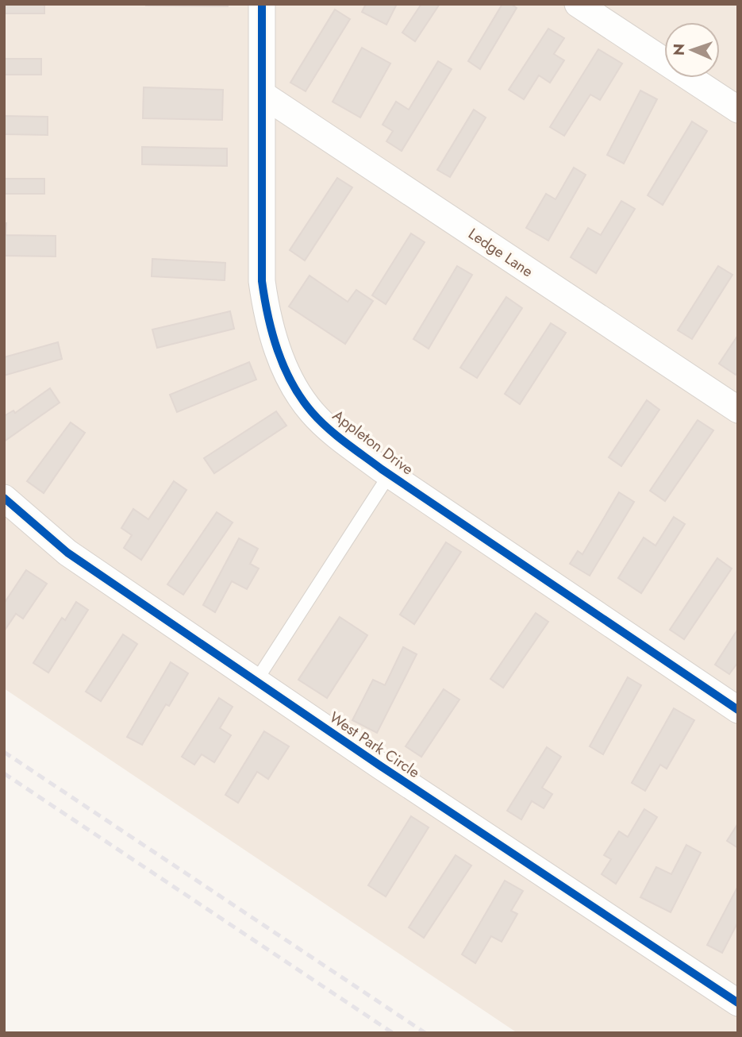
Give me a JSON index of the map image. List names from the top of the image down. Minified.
{"streets":{"street":["Ledge Lane","Appleton Drive","West Park Circle"]},"crossings":[["Ledge Lane","Appleton Drive"]],"north":"left"}
